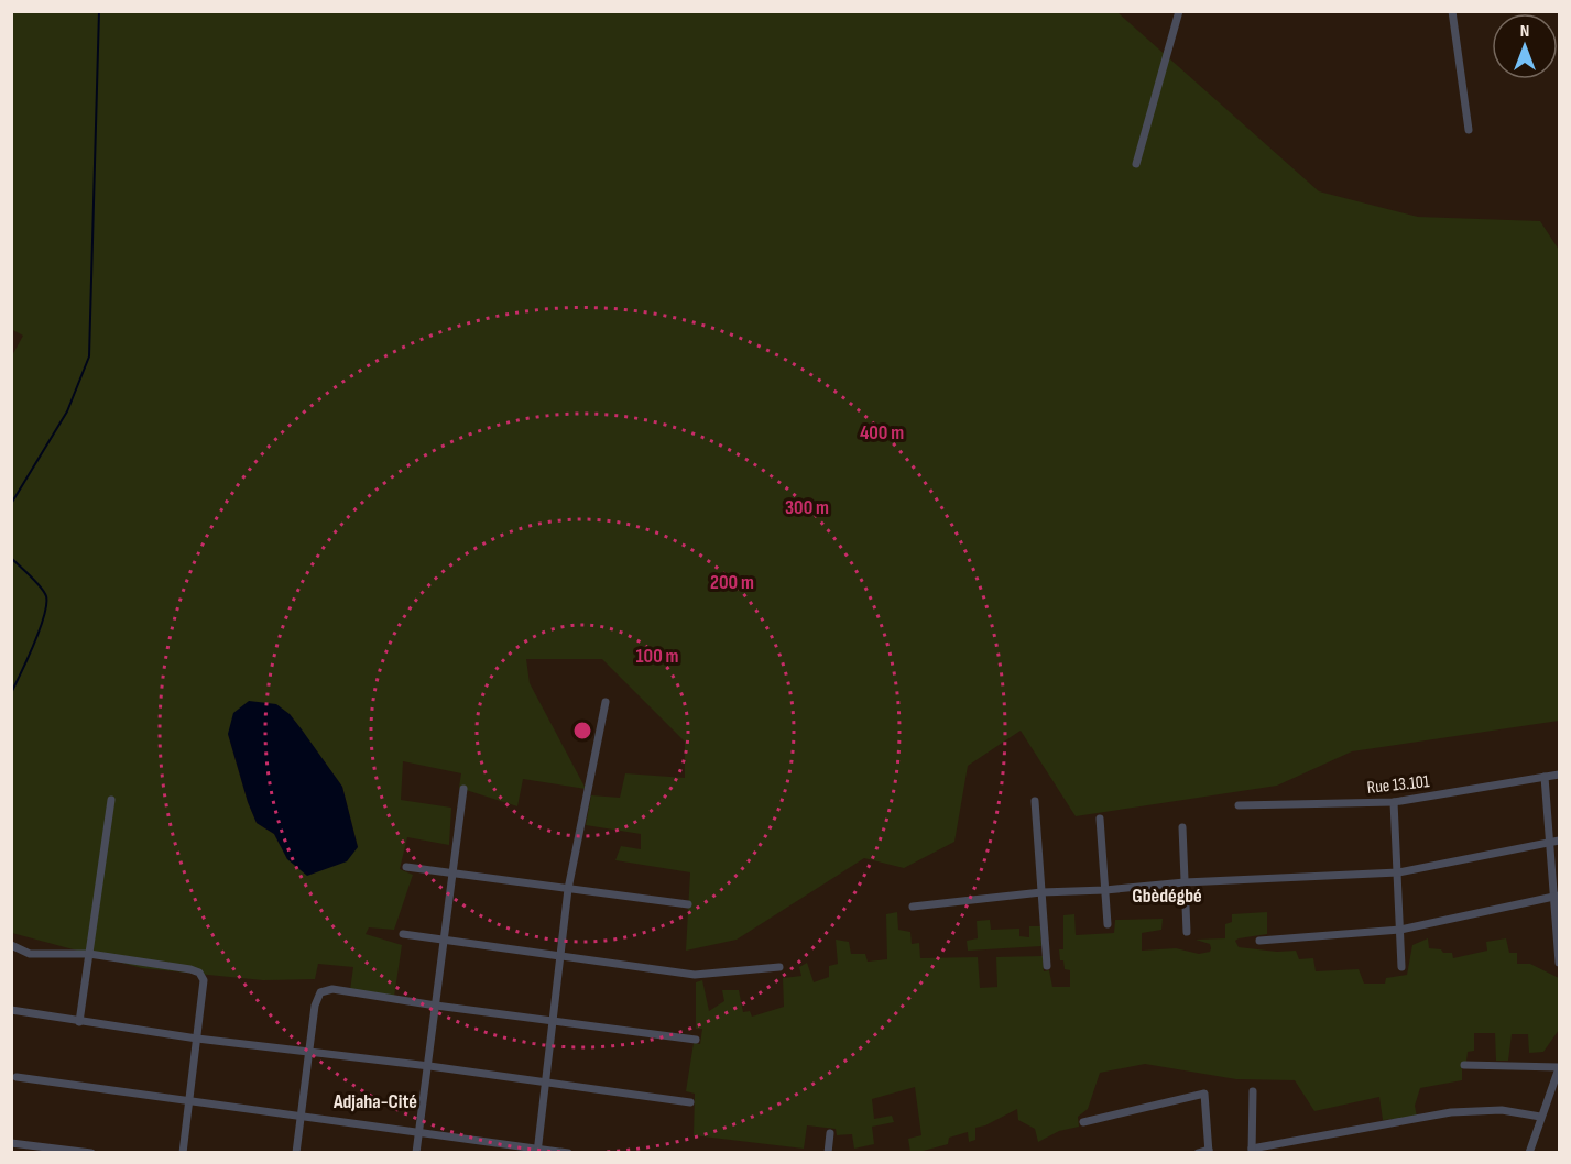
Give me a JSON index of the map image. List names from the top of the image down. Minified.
{"streets":{"street":["Rue 13.101"]},"districts":["Gbèdégbé","Adjaha-Cité"],"north":"top","rings":["400 m","300 m","200 m","100 m"]}
